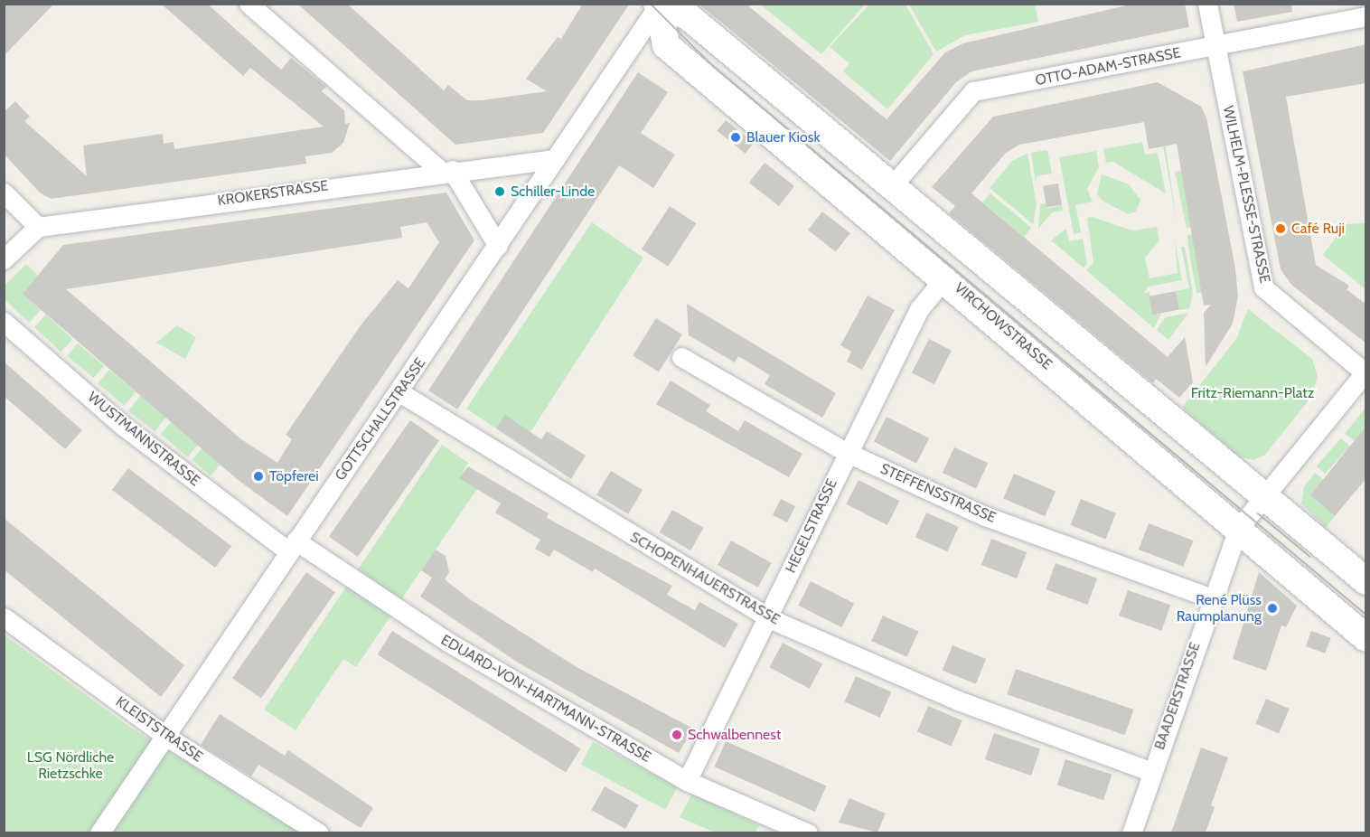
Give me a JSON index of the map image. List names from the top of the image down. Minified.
{"streets":{"main road":["VIRCHOWSTRASSE"],"street":["OTTO-ADAM-STRASSE","KROKERSTRASSE","WILHELM-PLESSE-STRASSE","GOTTSCHALLSTRASSE","WUSTMANNSTRASSE","STEFFENSSTRASSE","HEGELSTRASSE","SCHOPENHAUERSTRASSE","BAADERSTRASSE","EDUARD-VON-HARTMANN-STRASSE","KLEISTSTRASSE"]},"crossings":[["OTTO-ADAM-STRASSE","WILHELM-PLESSE-STRASSE"],["KROKERSTRASSE","GOTTSCHALLSTRASSE"],["WILHELM-PLESSE-STRASSE","BAADERSTRASSE"],["VIRCHOWSTRASSE","GOTTSCHALLSTRASSE"],["VIRCHOWSTRASSE","HEGELSTRASSE"],["VIRCHOWSTRASSE","BAADERSTRASSE"],["GOTTSCHALLSTRASSE","WUSTMANNSTRASSE"],["GOTTSCHALLSTRASSE","SCHOPENHAUERSTRASSE"],["GOTTSCHALLSTRASSE","EDUARD-VON-HARTMANN-STRASSE"],["GOTTSCHALLSTRASSE","KLEISTSTRASSE"],["WUSTMANNSTRASSE","EDUARD-VON-HARTMANN-STRASSE"],["STEFFENSSTRASSE","HEGELSTRASSE"],["STEFFENSSTRASSE","BAADERSTRASSE"],["HEGELSTRASSE","SCHOPENHAUERSTRASSE"],["HEGELSTRASSE","EDUARD-VON-HARTMANN-STRASSE"],["SCHOPENHAUERSTRASSE","BAADERSTRASSE"]],"parks":["Fritz-Riemann-Platz","LSG Nördliche Rietzschke"],"places":["Blauer Kiosk","Schiller-Linde","Café Ruji","Töpferei","René Plüss Raumplanung","Schwalbennest"]}
